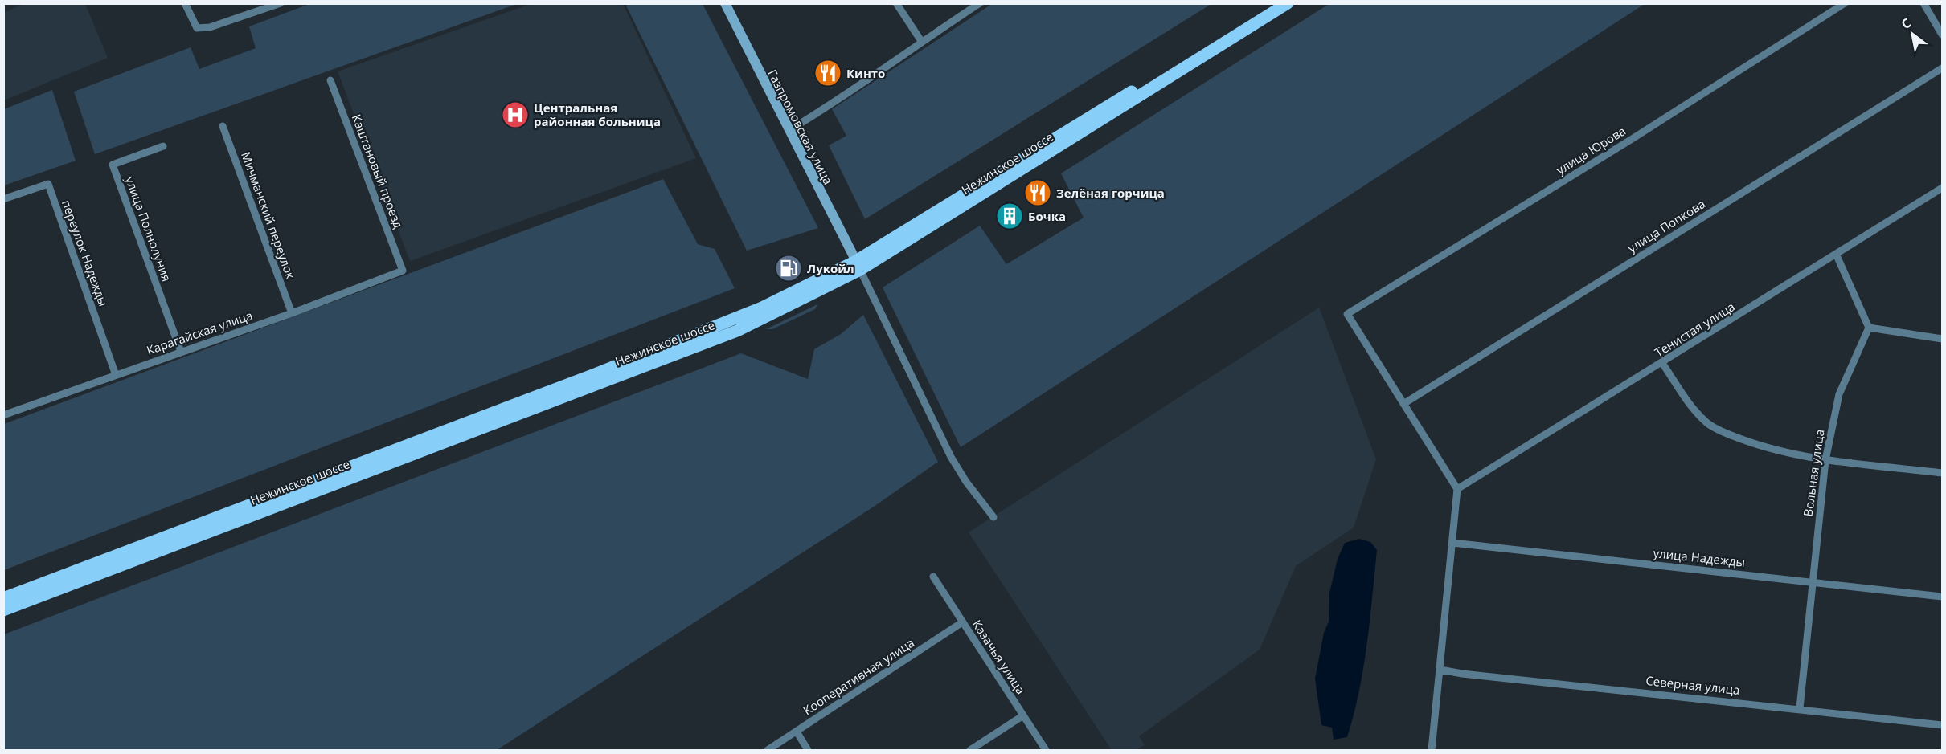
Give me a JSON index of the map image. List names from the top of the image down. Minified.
{"streets":{"main road":["Газпромовская улица","Нежинское шоссе"],"street":["улица Юрова","Каштановый проезд","Мичманский переулок","улица Попкова","улица Полнолуния","переулок Надежды","Тенистая улица","Карагайская улица","Вольная улица","улица Надежды","Казачья улица","Кооперативная улица","Северная улица"]},"crossings":[["Газпромовская улица","Нежинское шоссе"],["улица Юрова","улица Попкова"],["Каштановый проезд","Карагайская улица"],["Мичманский переулок","Карагайская улица"],["улица Полнолуния","Карагайская улица"],["переулок Надежды","Карагайская улица"],["Вольная улица","улица Надежды"],["Вольная улица","Северная улица"],["Казачья улица","Кооперативная улица"]],"places":{"restaurant":["Кинто","Зелёная горчица"],"hospital":["Центральная районная больница"],"building":["Бочка"],"fuel station":["Лукойл"]},"north":"top left"}
